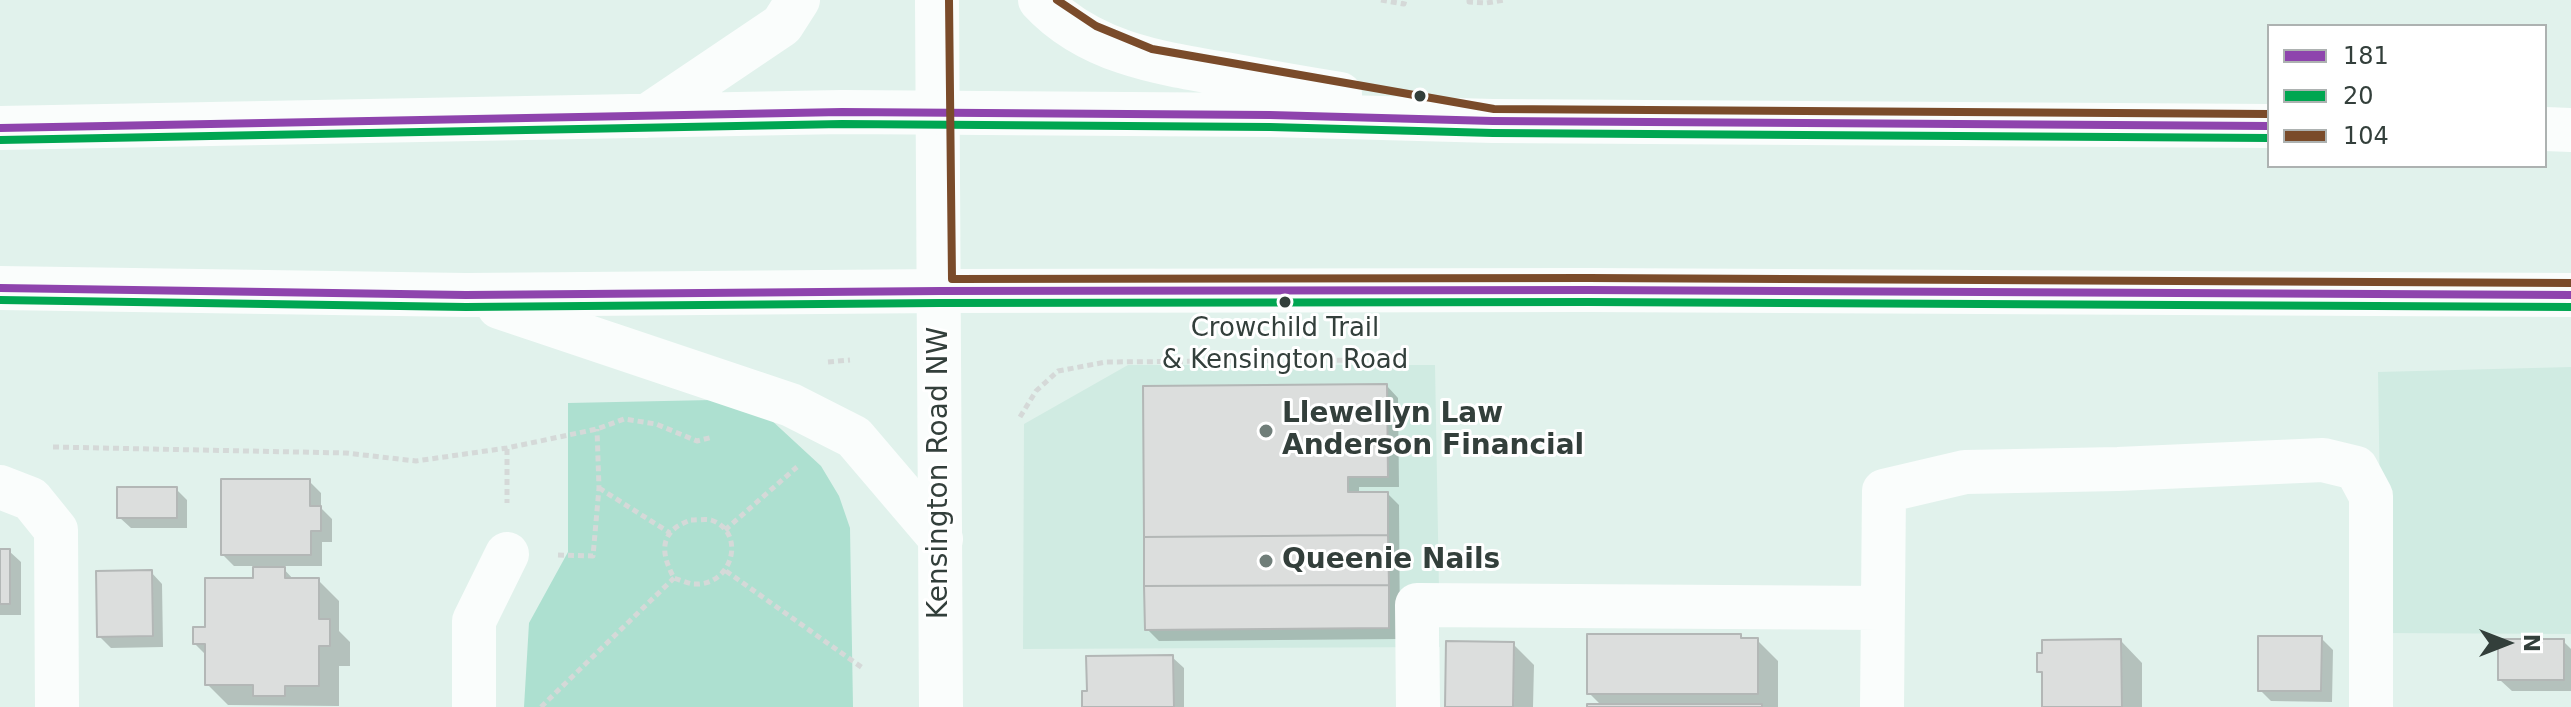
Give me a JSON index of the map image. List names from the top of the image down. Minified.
{"streets":{"main road":["Kensington Road NW"]},"places":["Crowchild Trail & Kensington Road","Llewellyn Law Anderson Financial","Queenie Nails"],"lines":["transit line 104","transit line 181","transit line 20"],"legend":["181","20","104"],"north":"right"}
